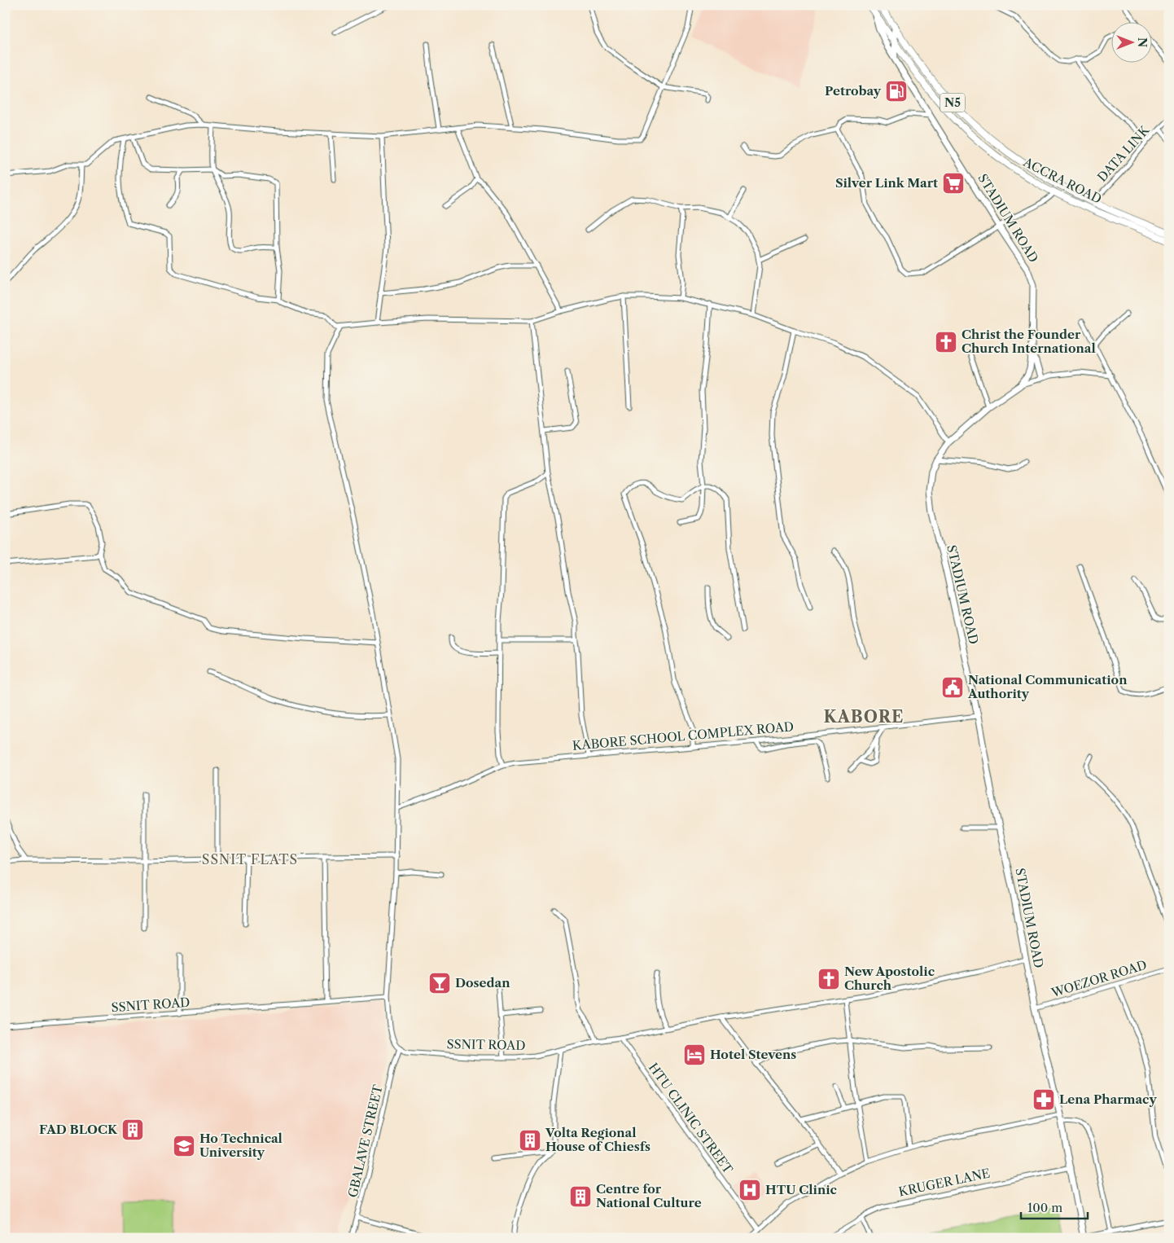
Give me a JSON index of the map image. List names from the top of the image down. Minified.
{"streets":{"main road":["N5","ACCRA ROAD","STADIUM ROAD"],"street":["DATA LINK","KABORE SCHOOL COMPLEX ROAD","WOEZOR ROAD","SSNIT ROAD","HTU CLINIC STREET","GBALAVE STREET","KRUGER LANE"]},"crossings":[["DATA LINK","ACCRA ROAD"],["ACCRA ROAD","STADIUM ROAD"],["STADIUM ROAD","KABORE SCHOOL COMPLEX ROAD"],["STADIUM ROAD","WOEZOR ROAD"],["STADIUM ROAD","SSNIT ROAD"],["STADIUM ROAD","KRUGER LANE"],["SSNIT ROAD","HTU CLINIC STREET"],["SSNIT ROAD","GBALAVE STREET"]],"districts":["KABORE","SSNIT FLATS"],"places":{"fuel station":["Petrobay"],"supermarket":["Silver Link Mart"],"church":["Christ the Founder Church International","New Apostolic Church"],"public building":["National Communication Authority"],"bar":["Dosedan"],"hotel":["Hotel Stevens"],"pharmacy":["Lena Pharmacy"],"building":["FAD BLOCK","Volta Regional House of Chiesfs","Centre for National Culture"],"school or university":["Ho Technical University"],"hospital":["HTU Clinic"]},"scale_bar":"100 m","north":"right"}
